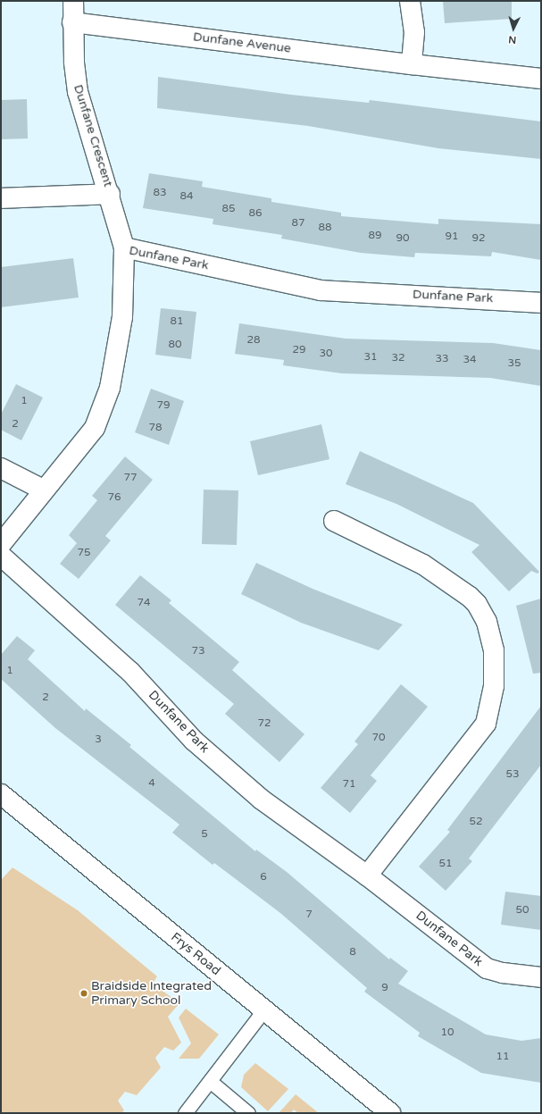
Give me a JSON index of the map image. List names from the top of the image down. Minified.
{"streets":{"street":["Dunfane Avenue","Dunfane Crescent","Dunfane Park","Frys Road"]},"crossings":[["Dunfane Avenue","Dunfane Crescent"],["Dunfane Crescent","Dunfane Park"]],"places":["Braidside Integrated Primary School"],"house_numbers":["83","84","85","86","87","88","89","91","90","92","81","28","80","29","30","31","32","33","34","35","1","79","2","78","77","76","75","74","73","1","2","72","70","3","53","4","71","52","5","51","6","50","7","8","9","10","11"],"north":"bottom"}
